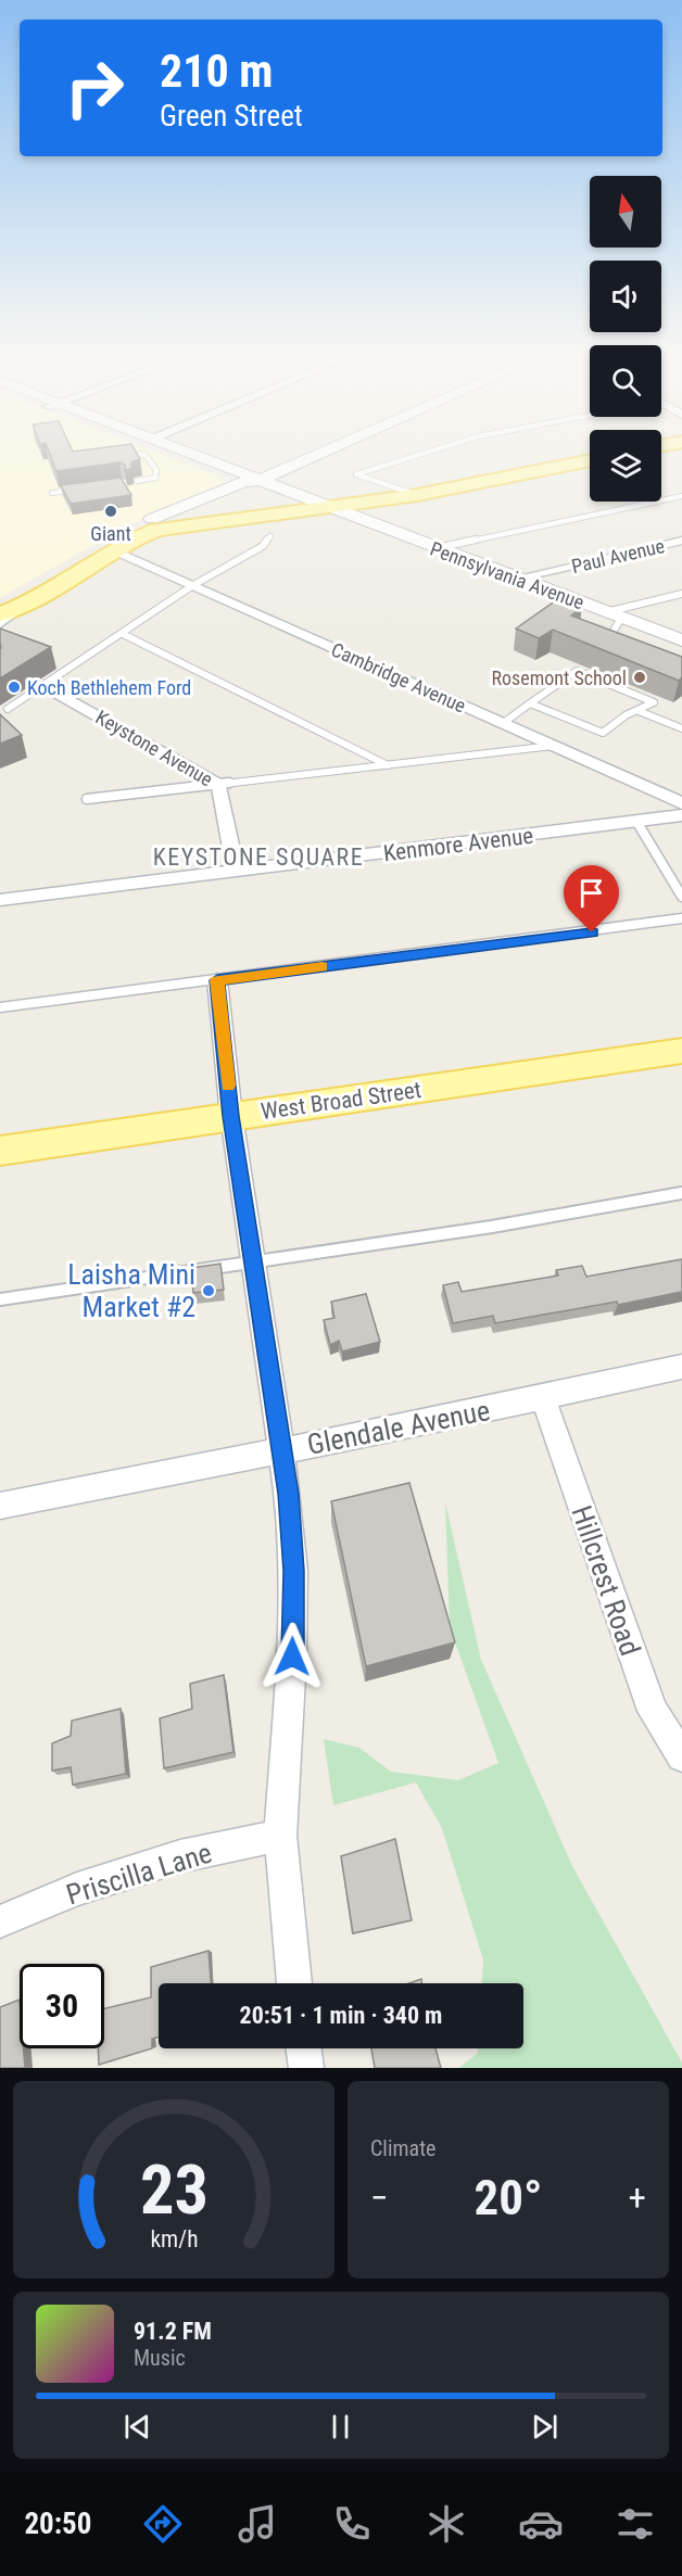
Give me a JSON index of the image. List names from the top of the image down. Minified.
{"streets":{"main road":["West Broad Street"],"street":["Paul Avenue","Pennsylvania Avenue","Cambridge Avenue","Keystone Avenue","Kenmore Avenue","Glendale Avenue","Hillcrest Road","Priscilla Lane"]},"crossings":[["Paul Avenue","Pennsylvania Avenue"],["Keystone Avenue","Kenmore Avenue"],["Glendale Avenue","Hillcrest Road"]],"districts":["KEYSTONE SQUARE"],"places":["Giant","Rosemont School","Koch Bethlehem Ford","Laisha Mini Market #2"],"north":"top","page":{"turn":["210 m","Green Street"],"limit":"30","trip":"20:51 · 1 min · 340 m","tile":"Climate","heat":["−","20°","+"],"song":["91.2 FM","Music"],"tabs":"20:50","gauge":["23","km/h"]}}
